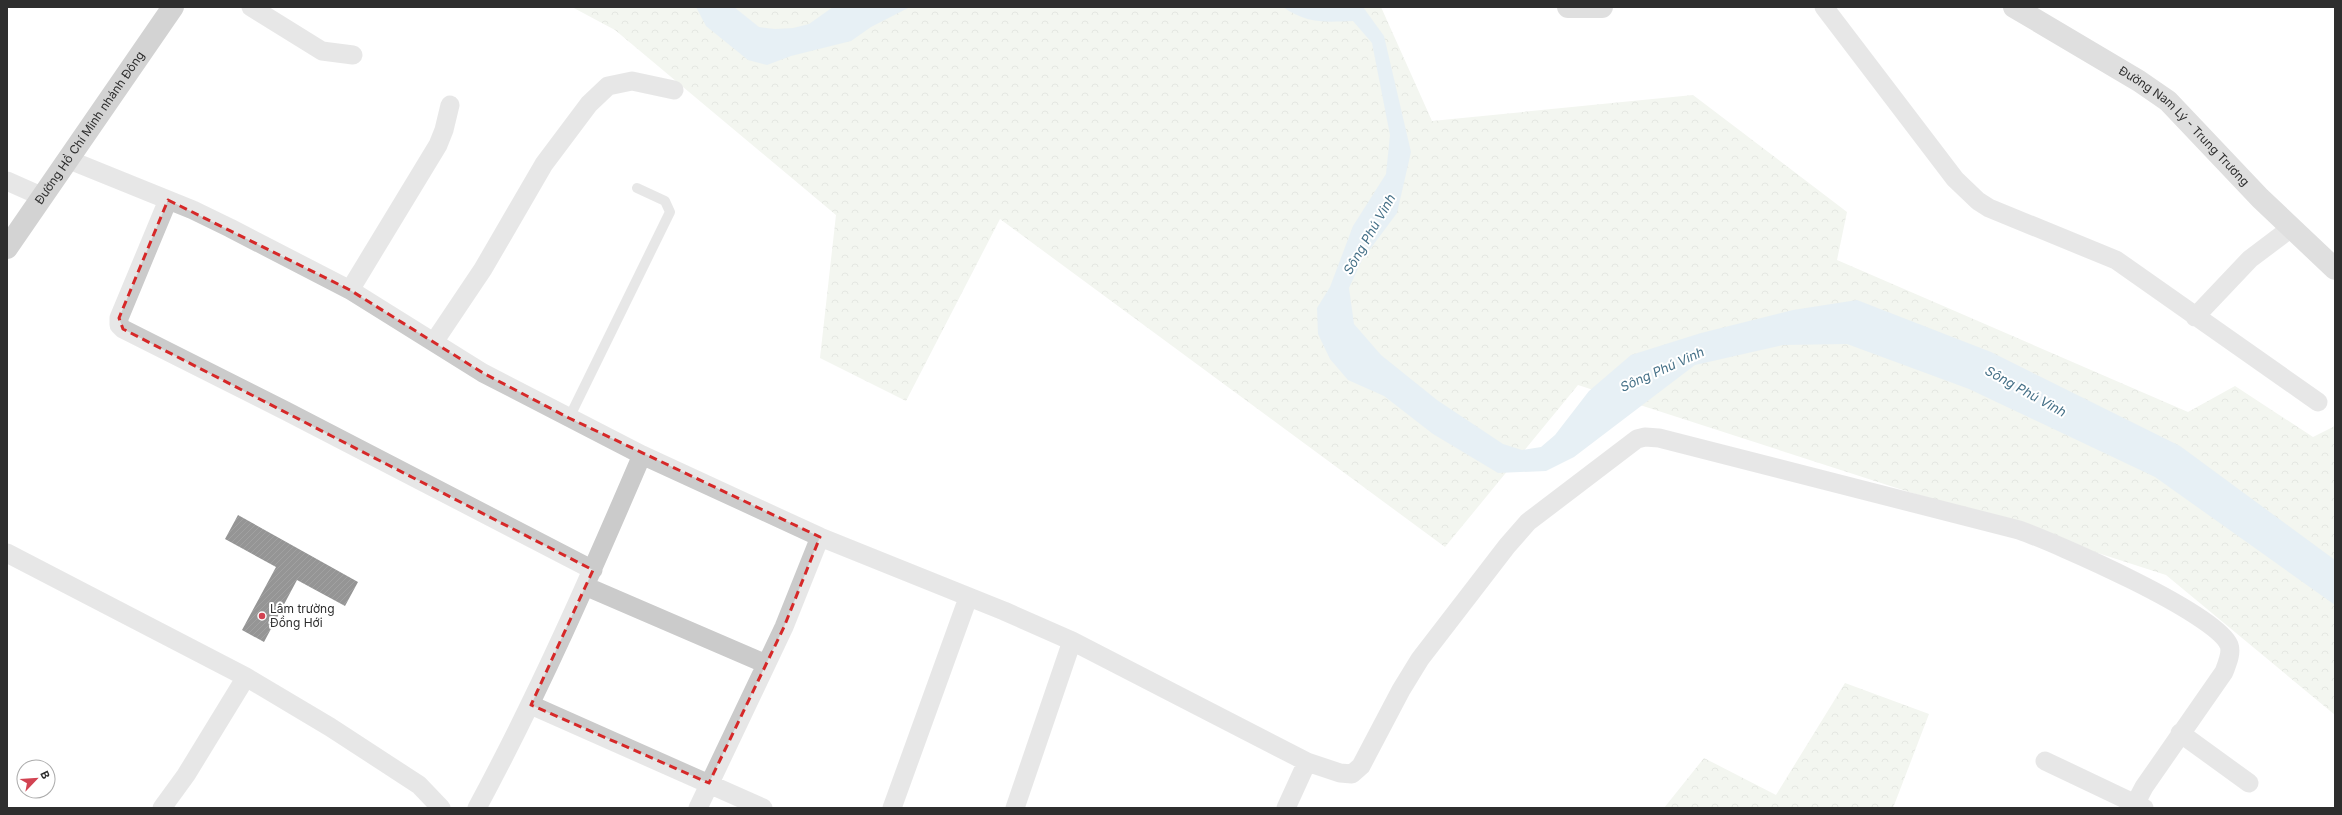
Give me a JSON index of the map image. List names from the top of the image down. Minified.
{"streets":{"highway":["Đường Hồ Chí Minh nhánh Đông"],"main road":["Đường Nam Lý - Trung Trương"]},"water":["Sông Phú Vinh"],"places":["Lâm trường Đồng Hới"],"north":"top right"}
